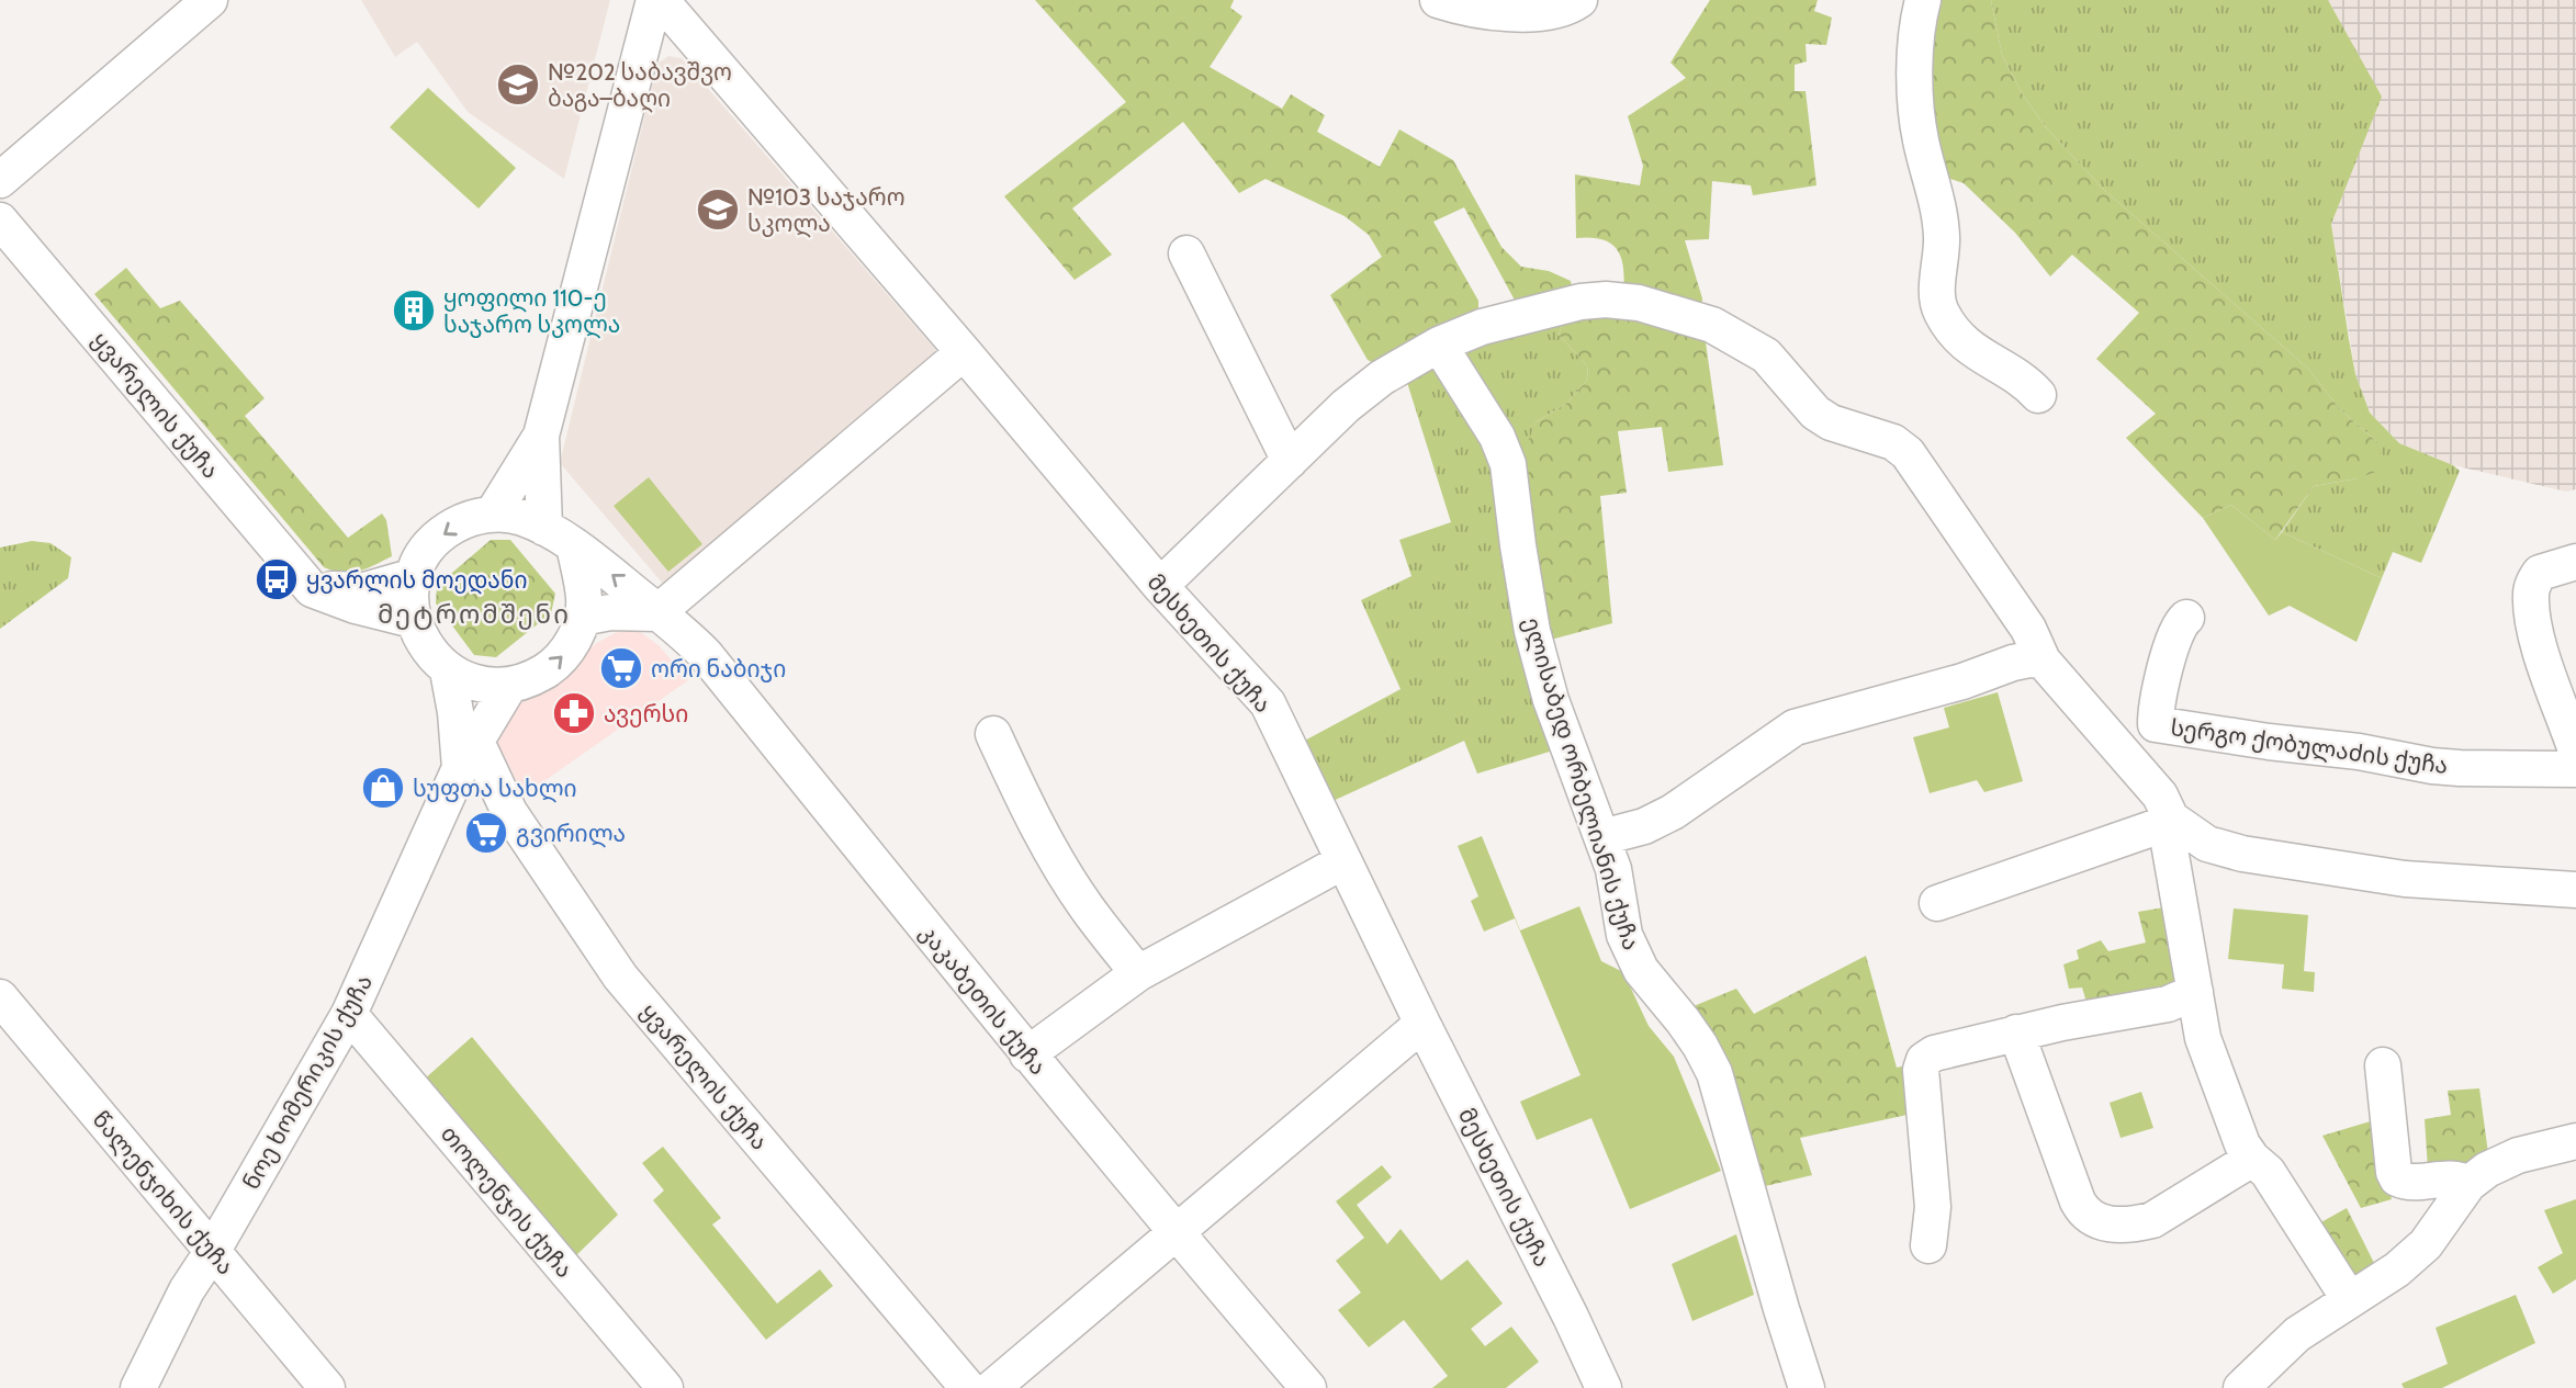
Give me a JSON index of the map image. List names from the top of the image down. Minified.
{"streets":{"street":["ყვარელის ქუჩა","მესხეთის ქუჩა","სერგო ქობულაძის ქუჩა","ელისაბედ ორბელიანის ქუჩა","კაკაბეთის ქუჩა","ნოე ხომერიკის ქუჩა","წალენჯიხის ქუჩა","თოლენჯის ქუჩა"]},"crossings":[["ყვარელის ქუჩა","კაკაბეთის ქუჩა"],["ყვარელის ქუჩა","ნოე ხომერიკის ქუჩა"],["კაკაბეთის ქუჩა","ნოე ხომერიკის ქუჩა"],["ნოე ხომერიკის ქუჩა","წალენჯიხის ქუჩა"],["ნოე ხომერიკის ქუჩა","თოლენჯის ქუჩა"]],"districts":["მეტრომშენი"],"places":{"school or university":["№202 საბავშვო ბაგა–ბაღი","№103 საჯარო სკოლა"],"building":["ყოფილი 110-ე საჯარო სკოლა"],"bus stop":["ყვარლის მოედანი"],"supermarket":["ორი ნაბიჯი","გვირილა"],"pharmacy":["ავერსი"],"shop":["სუფთა სახლი"]}}
